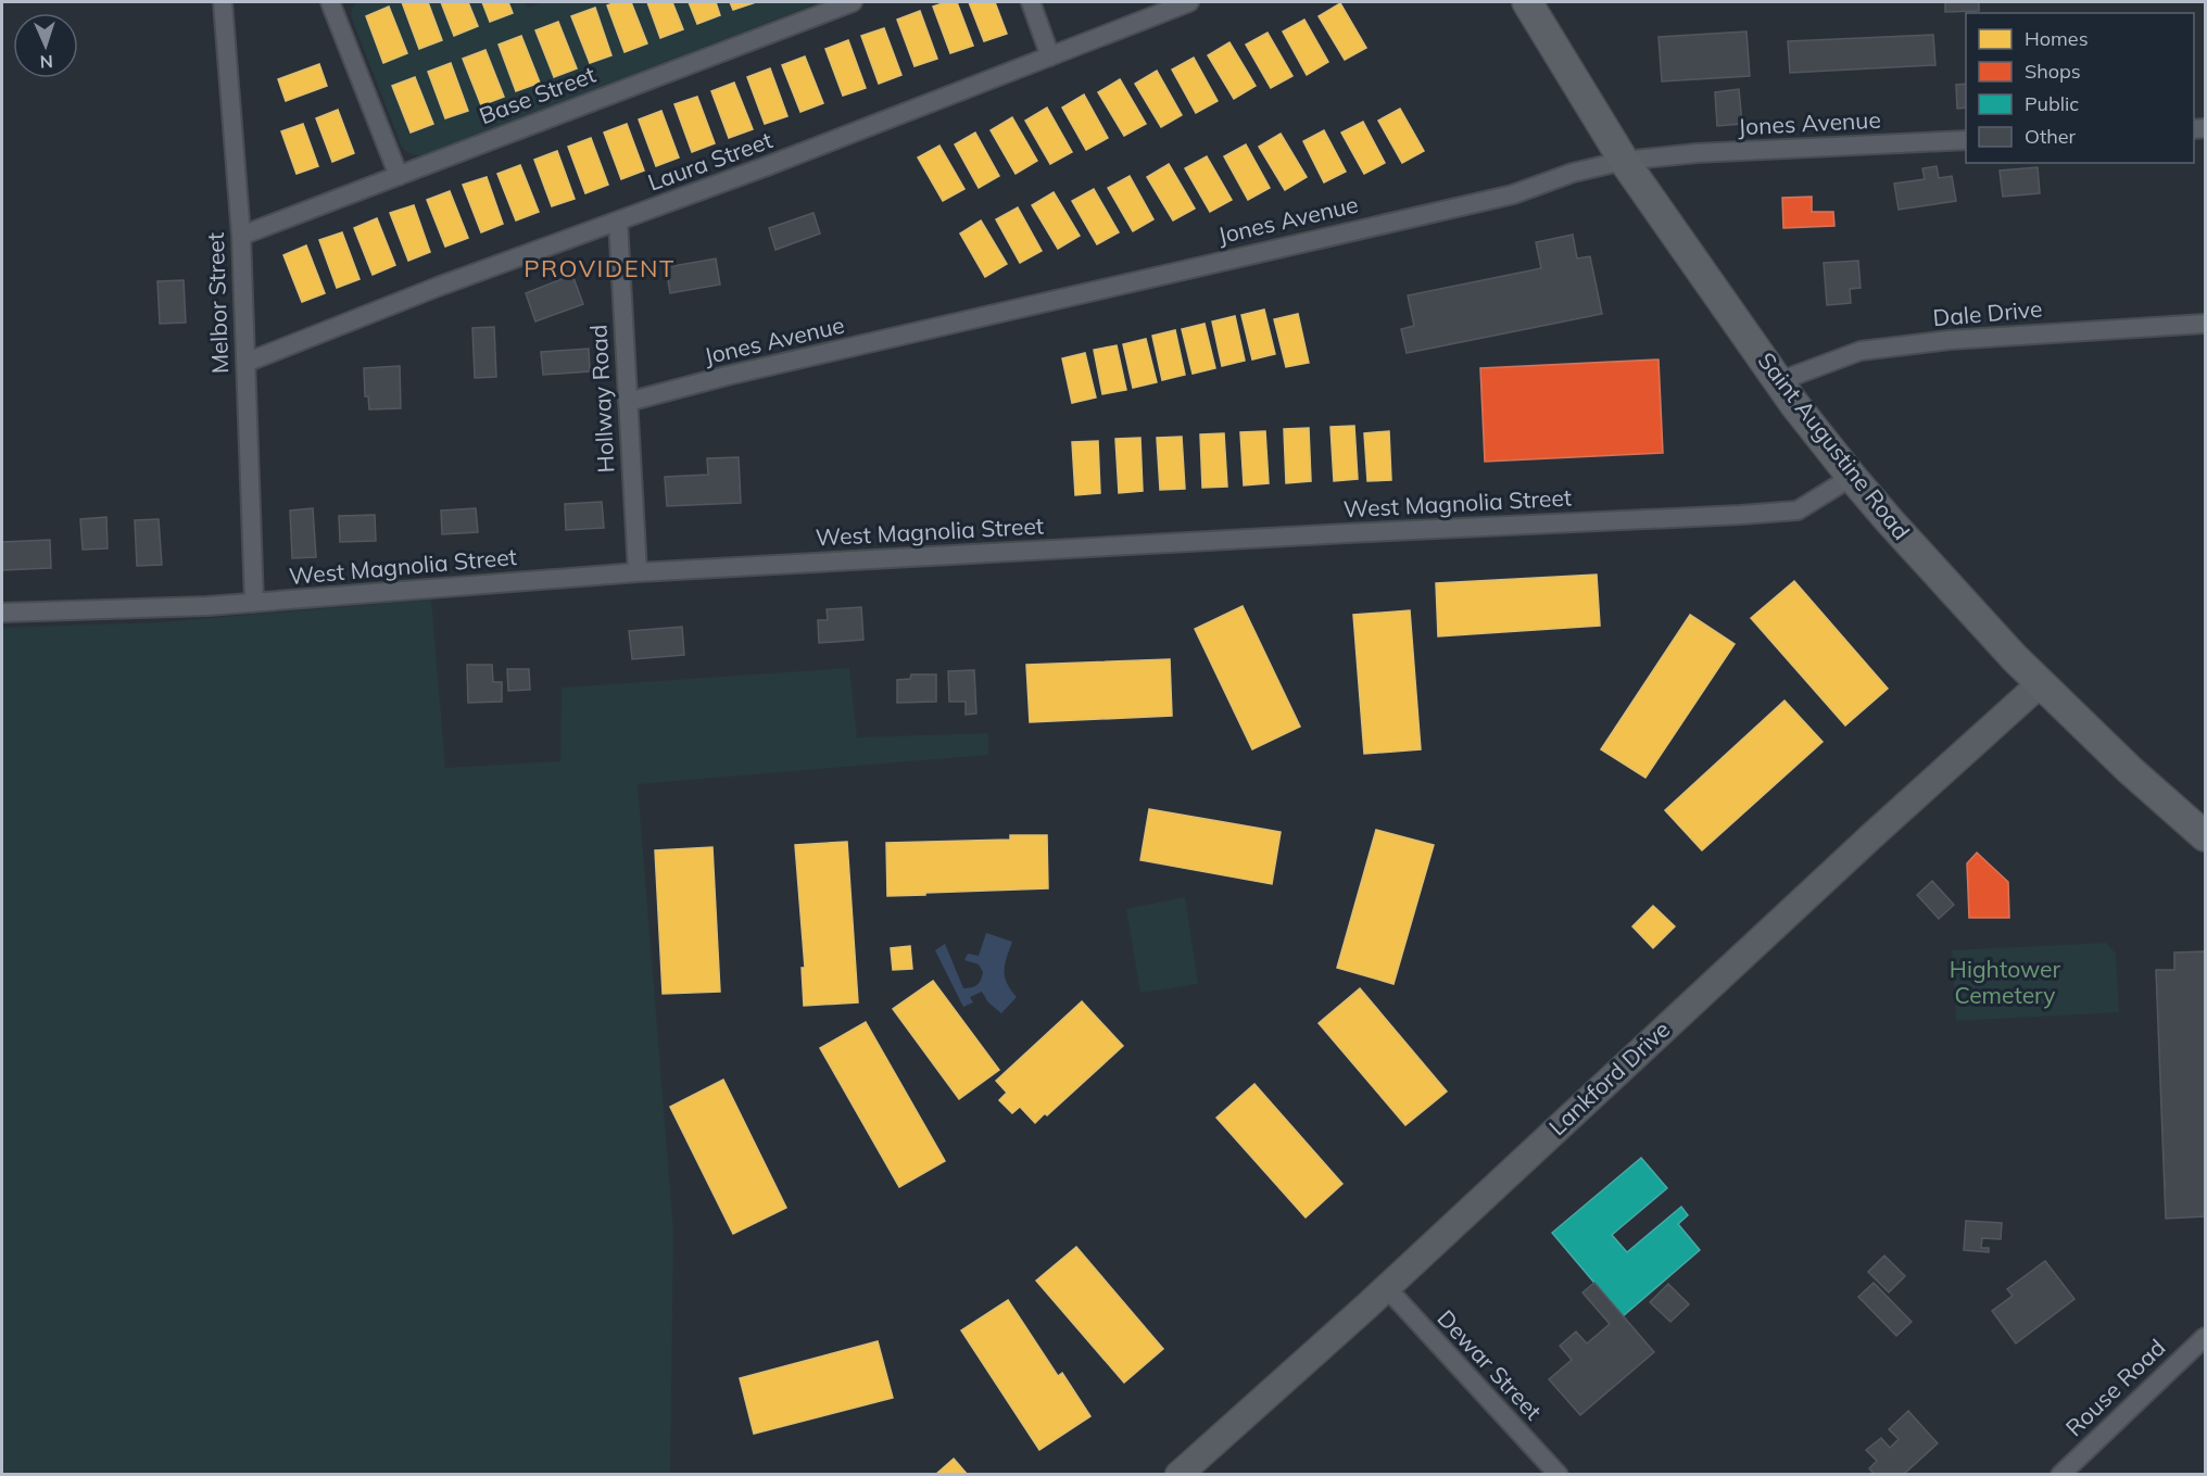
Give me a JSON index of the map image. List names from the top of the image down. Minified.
{"streets":{"main road":["Saint Augustine Road","Lankford Drive"],"street":["Base Street","Jones Avenue","Laura Street","Melbor Street","Dale Drive","Hollway Road","West Magnolia Street","Dewar Street","Rouse Road"]},"crossings":[["Base Street","Melbor Street"],["Jones Avenue","Hollway Road"],["Jones Avenue","Saint Augustine Road"],["Laura Street","Melbor Street"],["Laura Street","Hollway Road"],["Melbor Street","West Magnolia Street"],["Dale Drive","Saint Augustine Road"],["Hollway Road","West Magnolia Street"],["Saint Augustine Road","West Magnolia Street"],["Saint Augustine Road","Lankford Drive"],["Lankford Drive","Dewar Street"]],"districts":["PROVIDENT"],"parks":["Hightower Cemetery"],"legend":["Homes","Shops","Public","Other"],"north":"bottom"}
